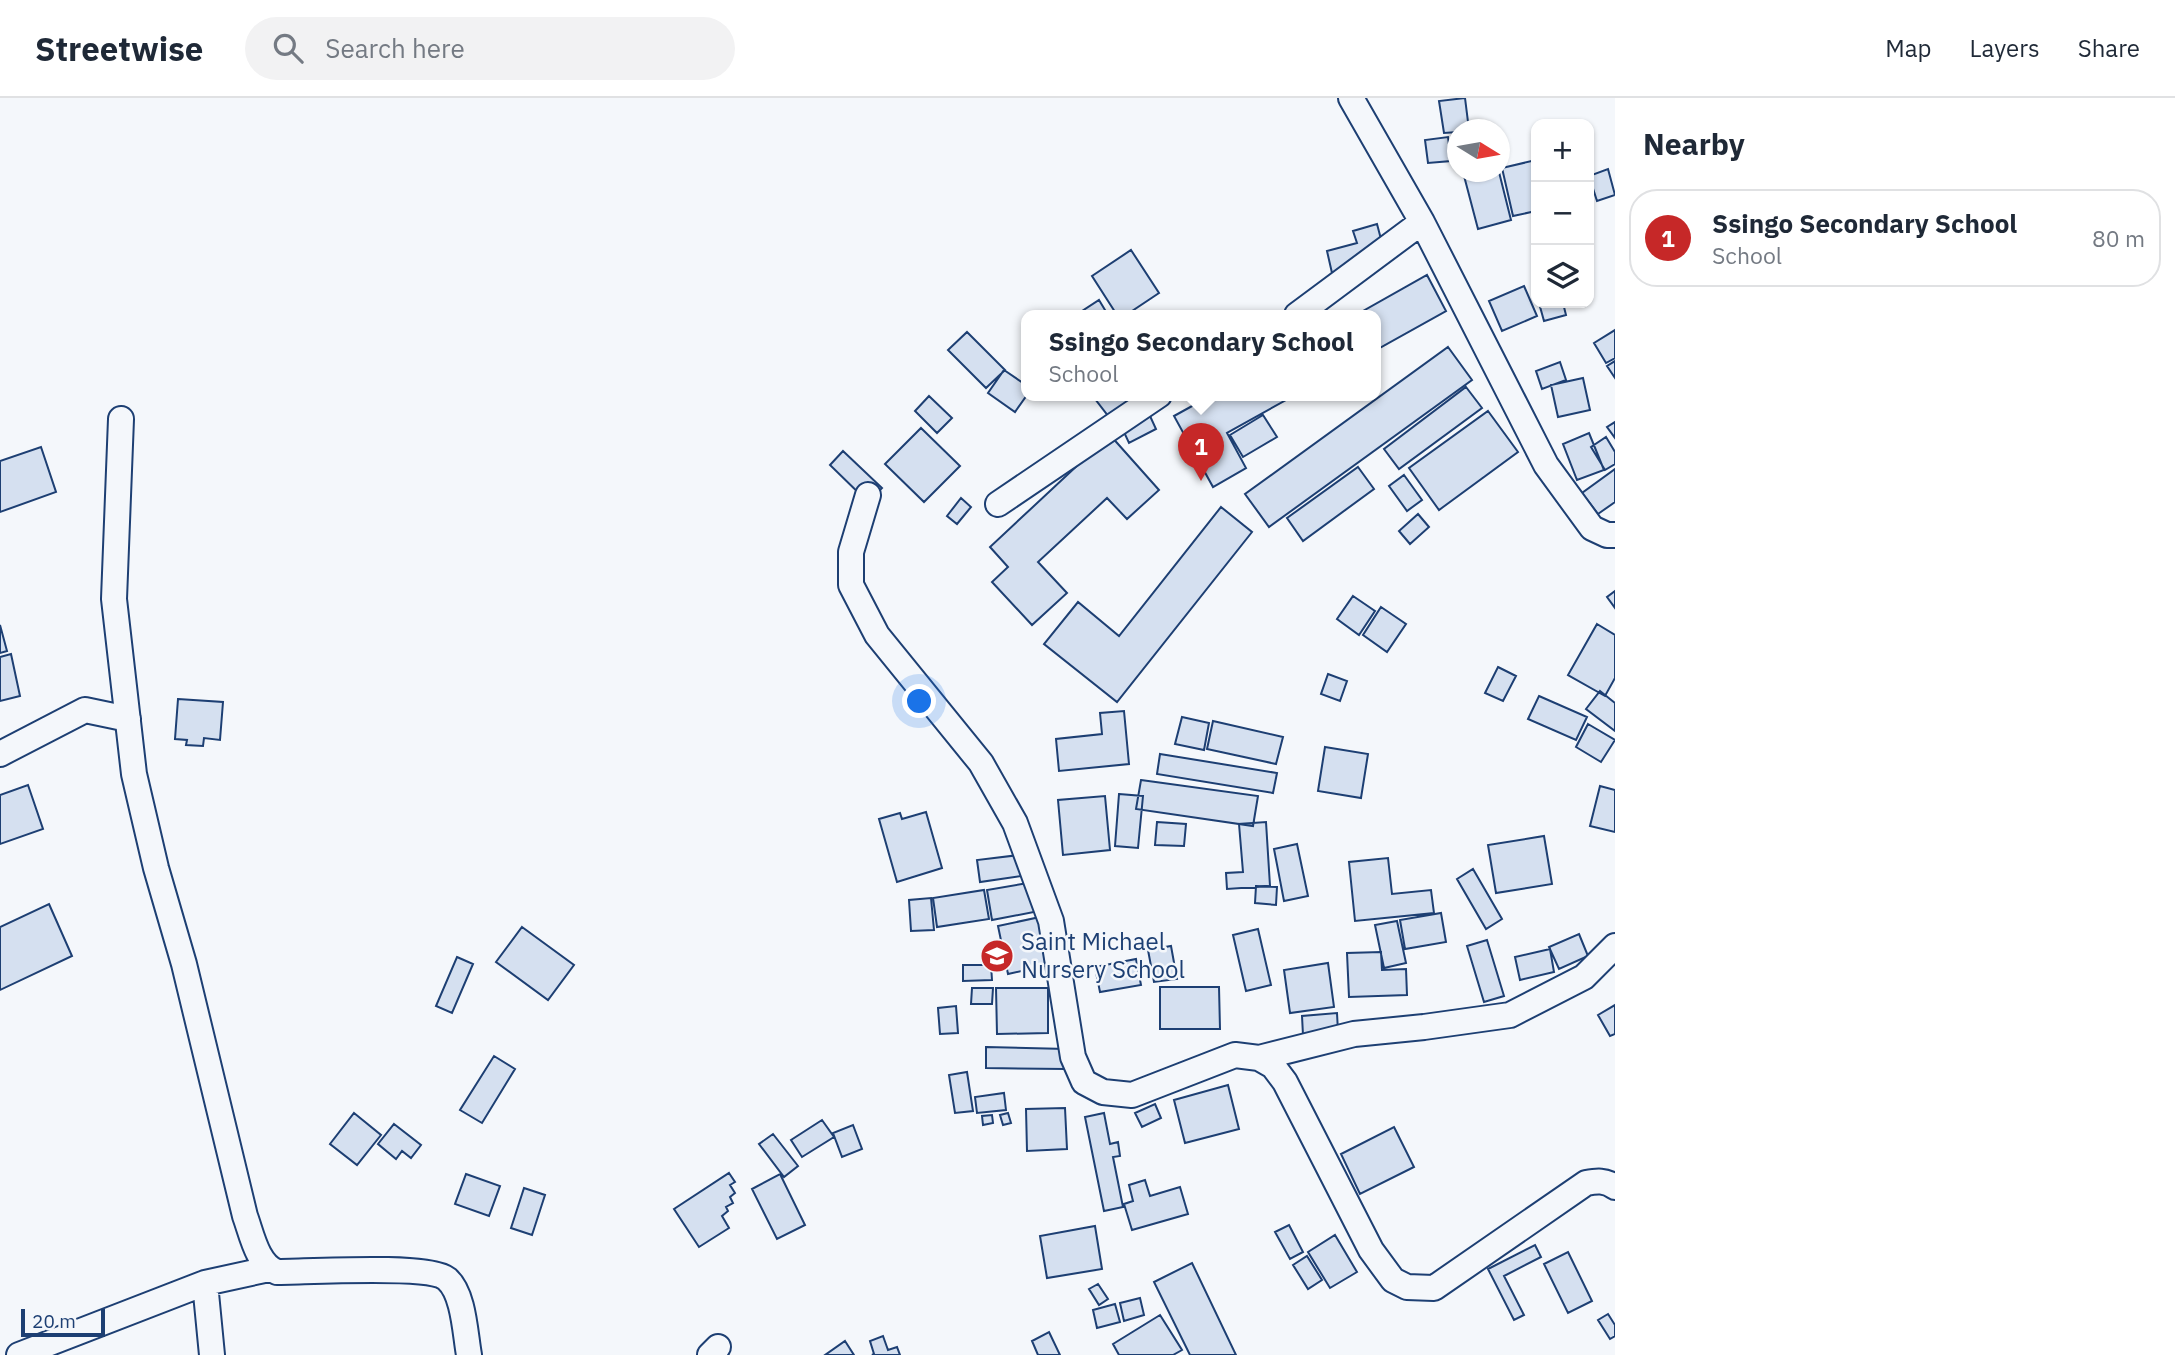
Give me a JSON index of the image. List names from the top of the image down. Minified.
{"places":{"school or university":["Saint Michael Nursery School"]},"scale_bar":"20 m","north":"right","page":{"header":"Streetwise","search":"Search here","nav":["Map","Layers","Share"],"heading":"Nearby","map_buttons":["+","−"],"list":[{"mark":"1","name":"Ssingo Secondary School","note":"School","value":"80 m"}],"popup":["Ssingo Secondary School","School"],"pins":"1","scale":"20 m"}}
